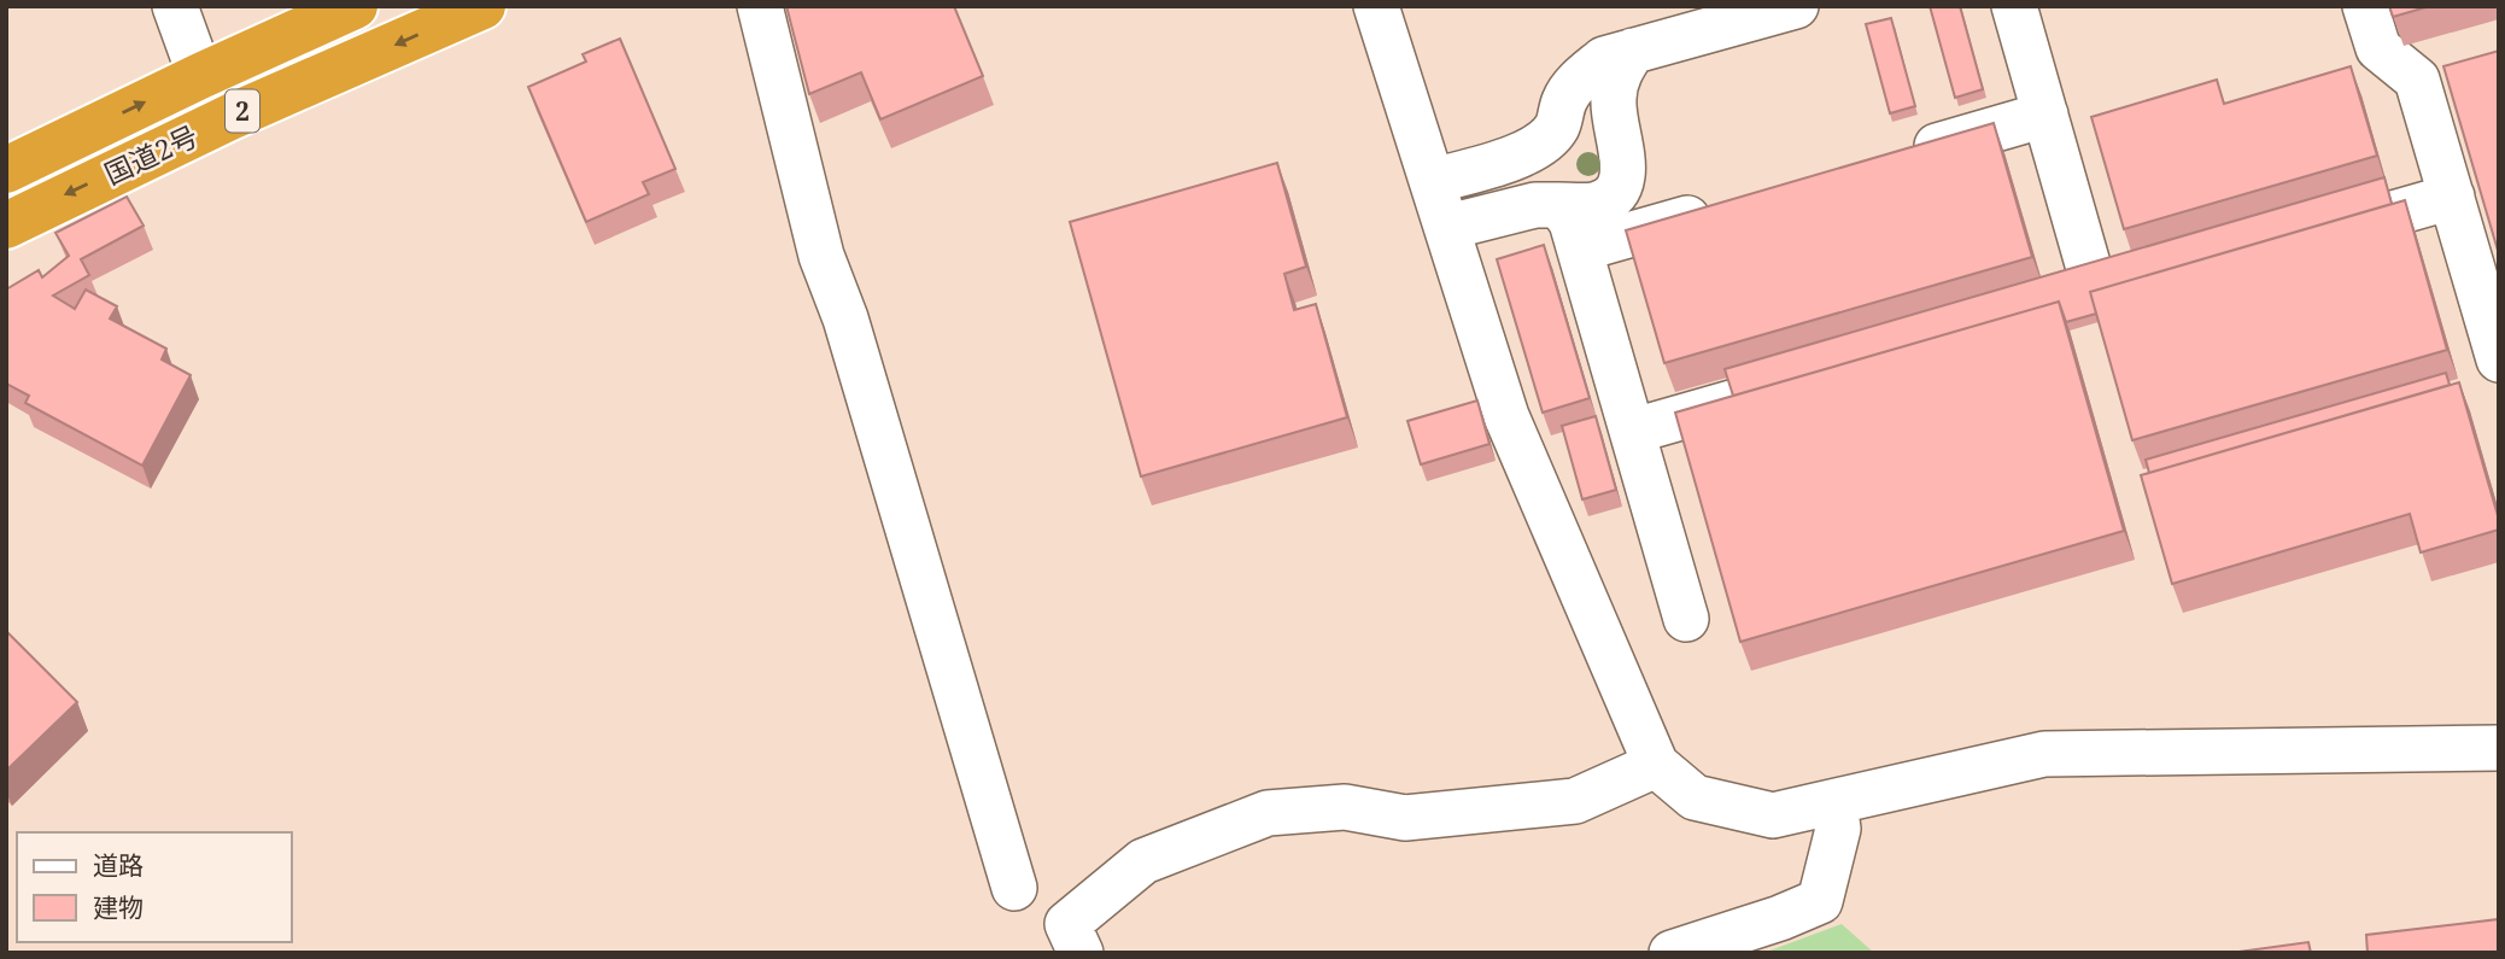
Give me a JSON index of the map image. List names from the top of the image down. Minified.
{"streets":{"highway":["2","国道2号"]},"legend":["道路","建物"]}
